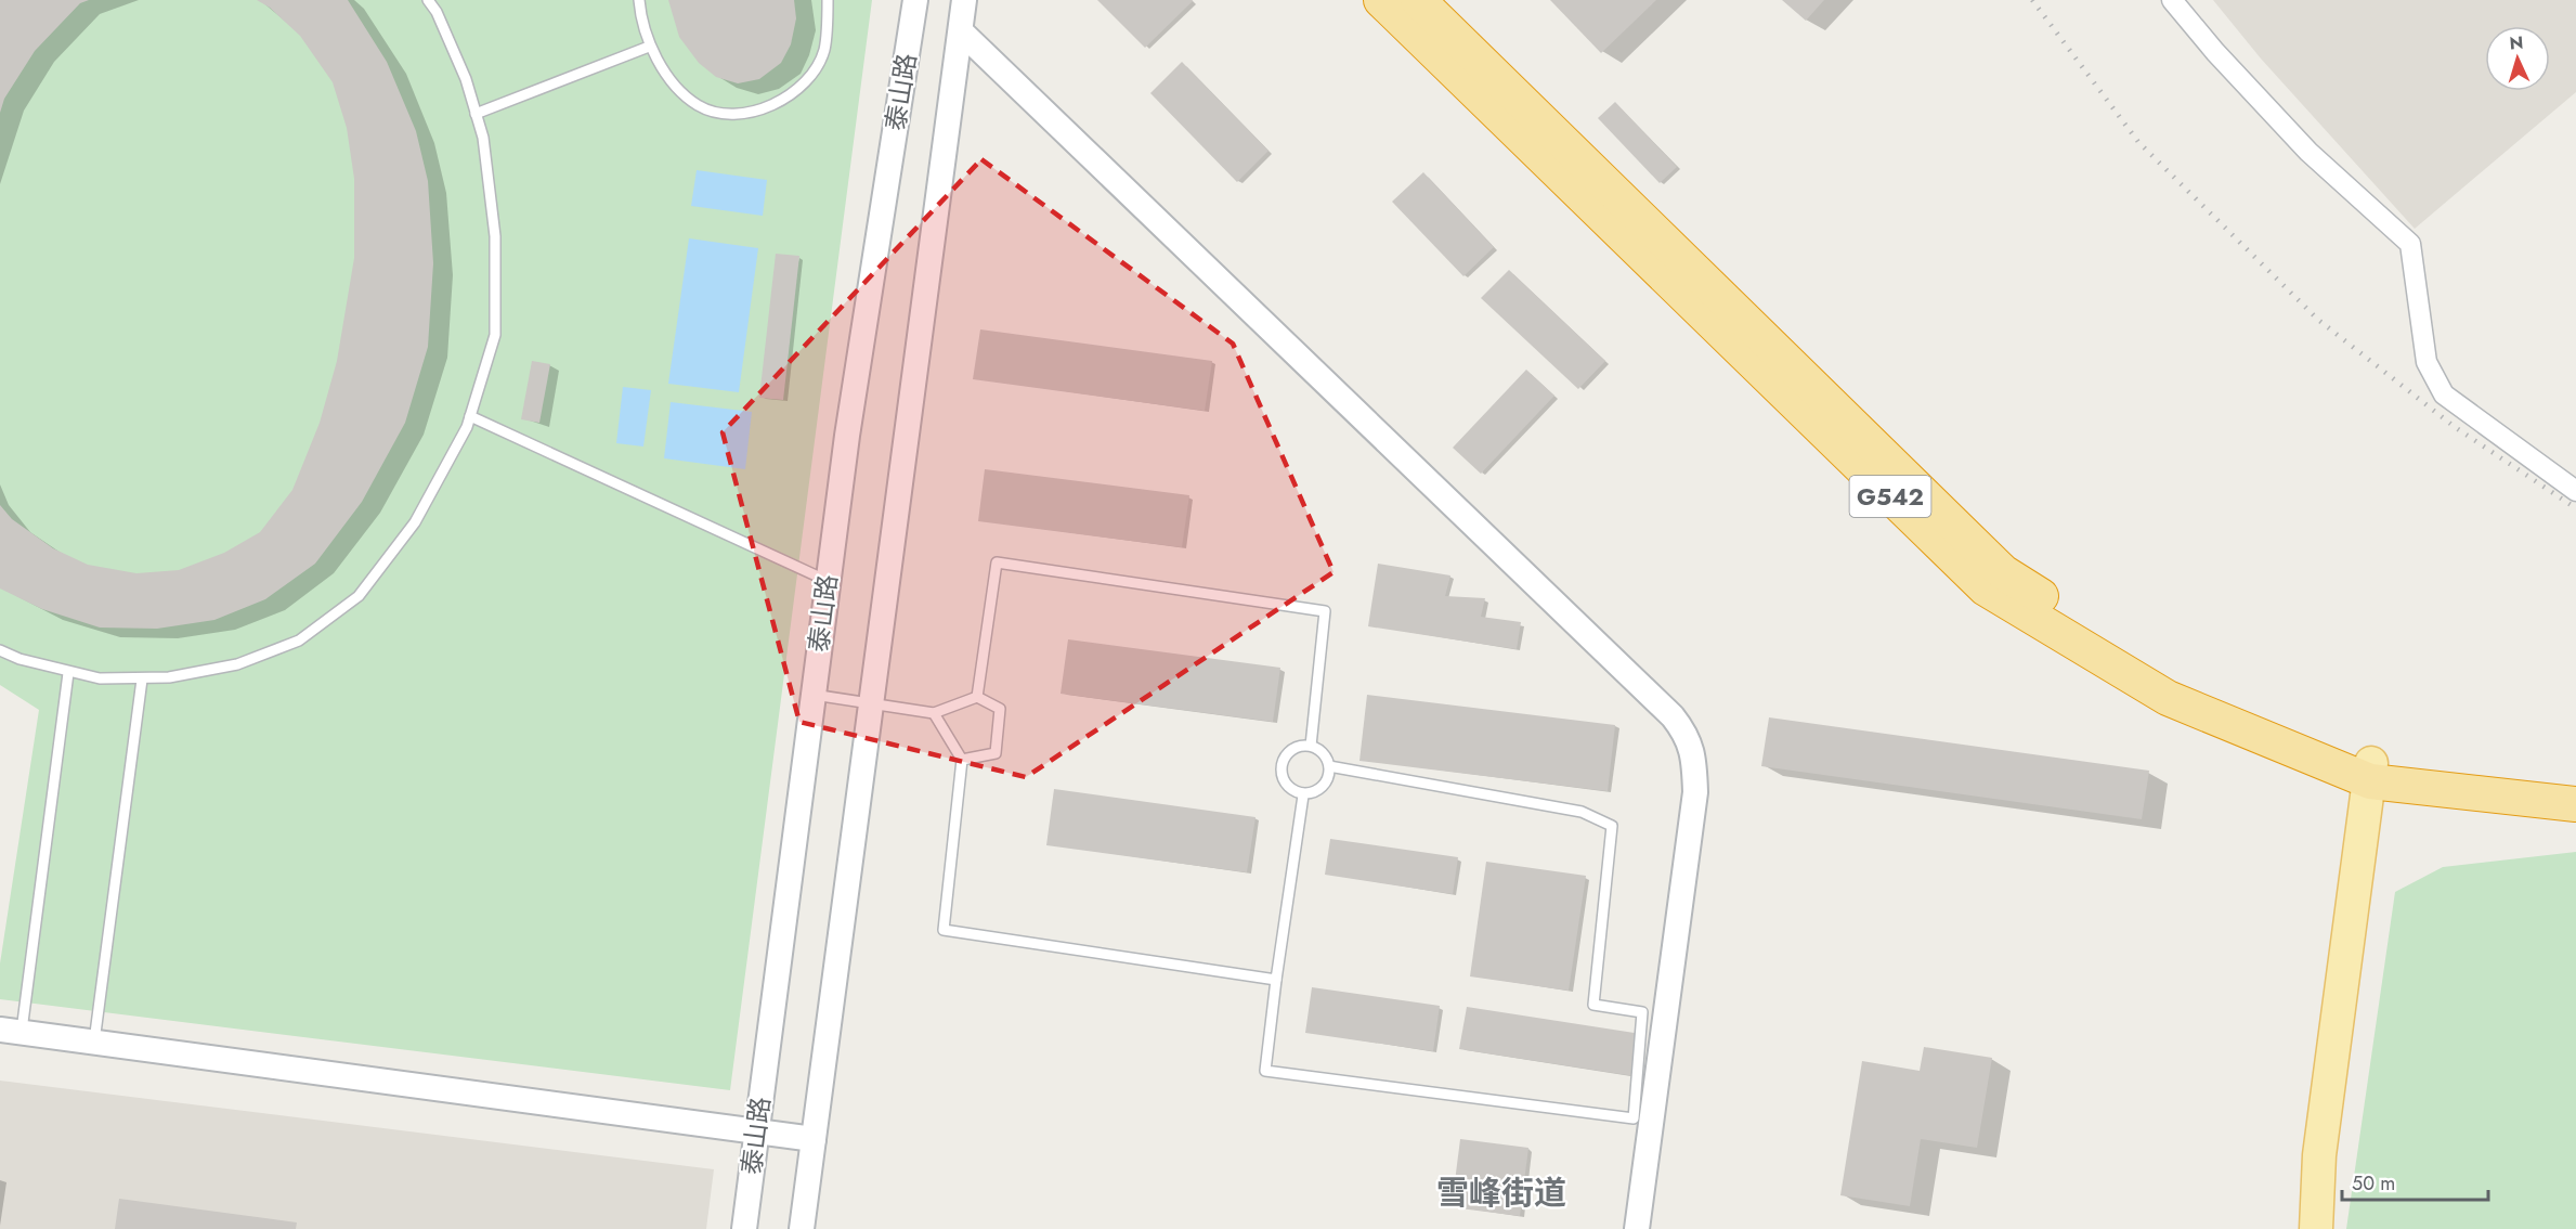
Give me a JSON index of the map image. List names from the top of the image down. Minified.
{"streets":{"highway":["G542"],"street":["泰山路"]},"districts":["雪峰街道"],"scale_bar":"50 m","north":"top"}
